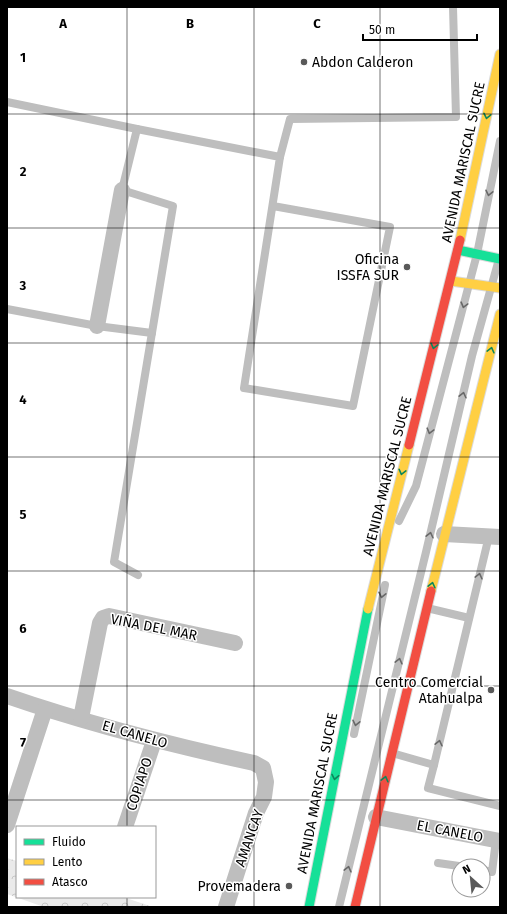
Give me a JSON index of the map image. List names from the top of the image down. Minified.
{"streets":{"main road":["AVENIDA MARISCAL SUCRE"],"street":["VIÑA DEL MAR","EL CANELO","COPIAPO","AMANCAY"]},"crossings":[["VIÑA DEL MAR","EL CANELO"],["EL CANELO","COPIAPO"],["EL CANELO","AMANCAY"]],"places":["Abdon Calderon","Oficina ISSFA SUR","Centro Comercial Atahualpa","Provemadera"],"legend":["Fluido","Lento","Atasco"],"scale_bar":"50 m","north":"top left","grid":{"columns":["A","B","C"],"rows":["1","2","3","4","5","6","7"]}}
